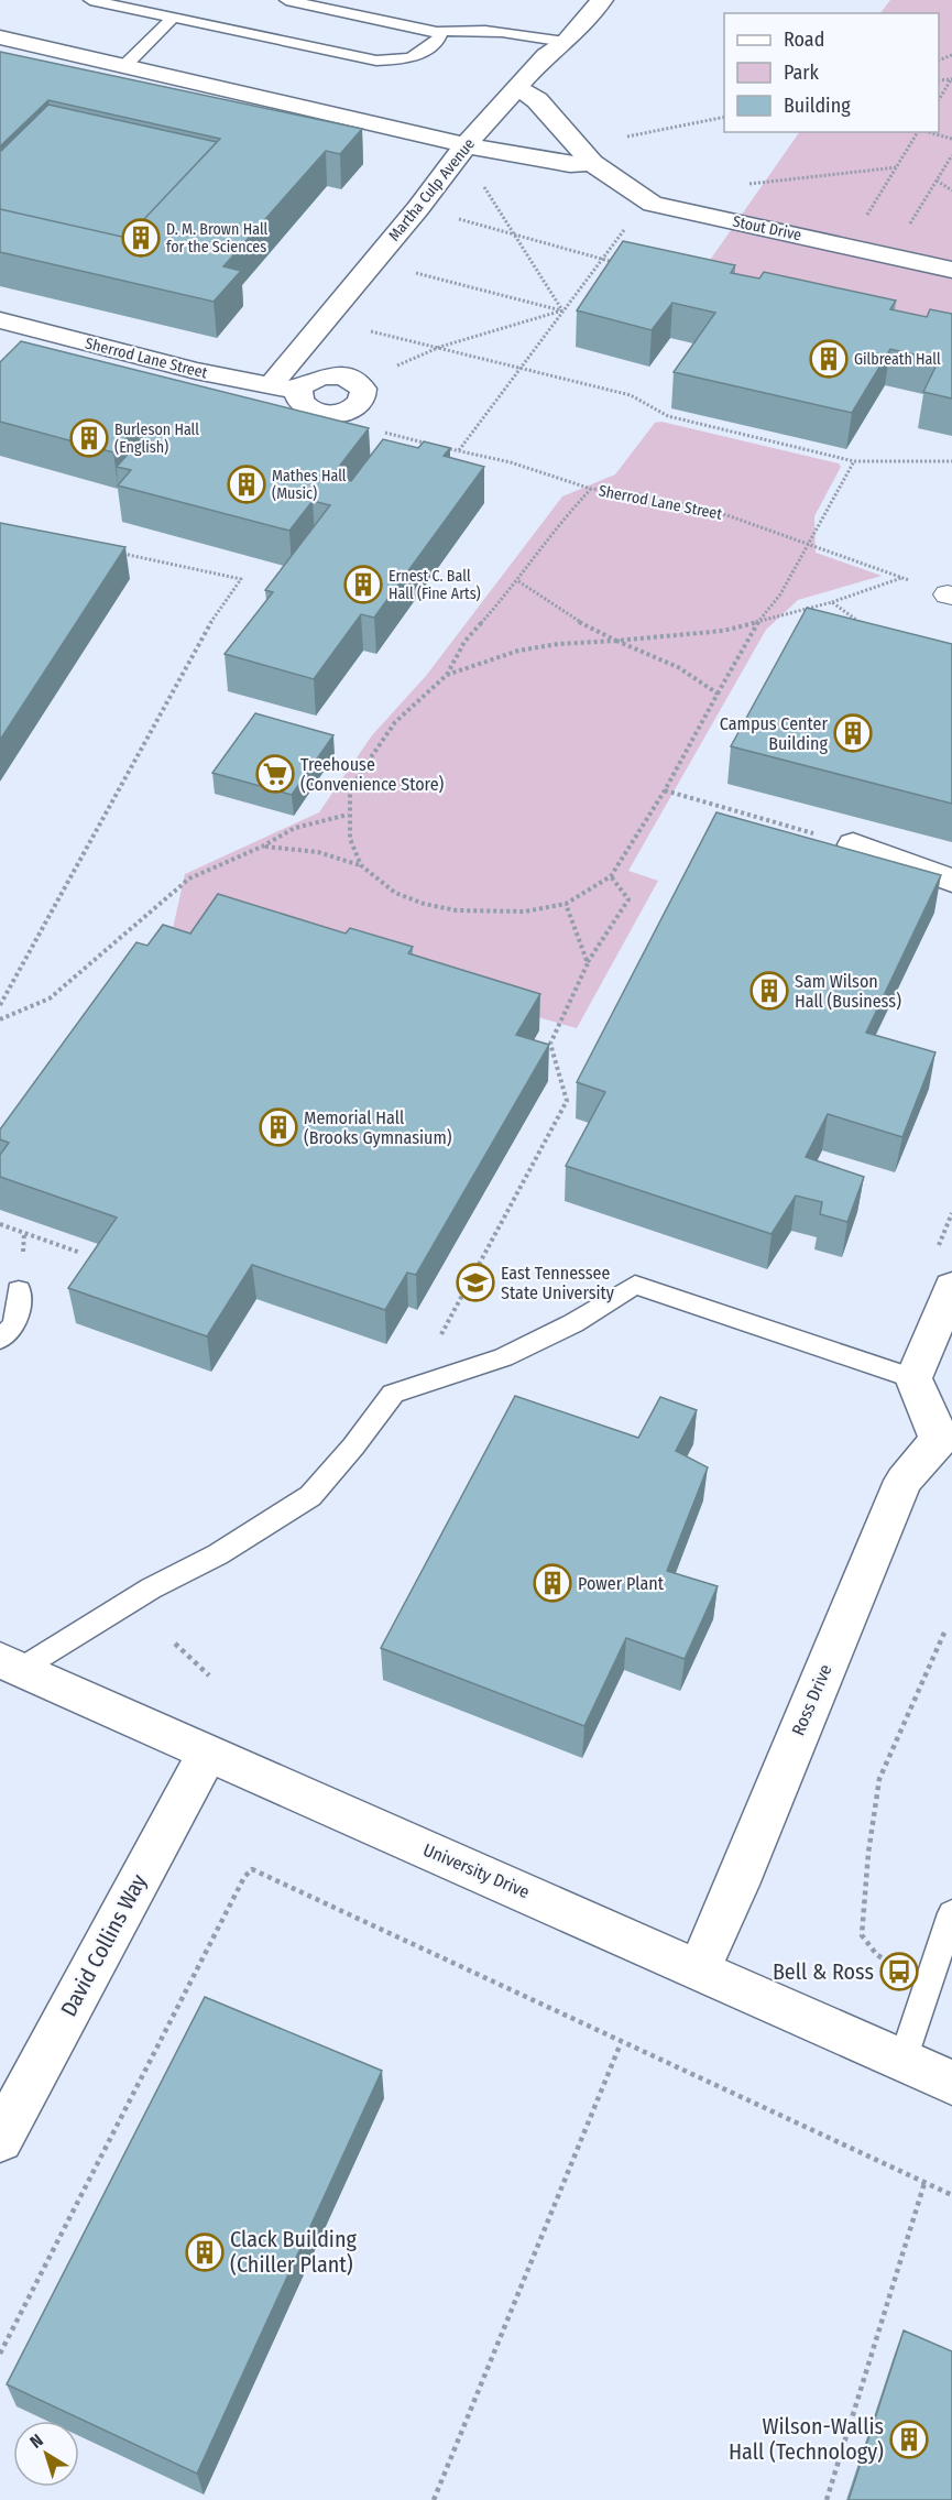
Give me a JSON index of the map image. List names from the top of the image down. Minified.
{"streets":{"street":["Martha Culp Avenue","Stout Drive","Sherrod Lane Street","Ross Drive","University Drive","David Collins Way"]},"crossings":[["Martha Culp Avenue","Stout Drive"],["Martha Culp Avenue","Sherrod Lane Street"],["Ross Drive","University Drive"],["University Drive","David Collins Way"]],"places":{"building":["D. M. Brown Hall for the Sciences","Gilbreath Hall","Burleson Hall (English)","Mathes Hall (Music)","Ernest C. Ball Hall (Fine Arts)","Campus Center Building","Sam Wilson Hall (Business)","Memorial Hall (Brooks Gymnasium)","Power Plant","Clack Building (Chiller Plant)","Wilson-Wallis Hall (Technology)"],"supermarket":["Treehouse (Convenience Store)"],"school or university":["East Tennessee State University"],"bus stop":["Bell & Ross"]},"legend":["Road","Park","Building"],"north":"top left"}
